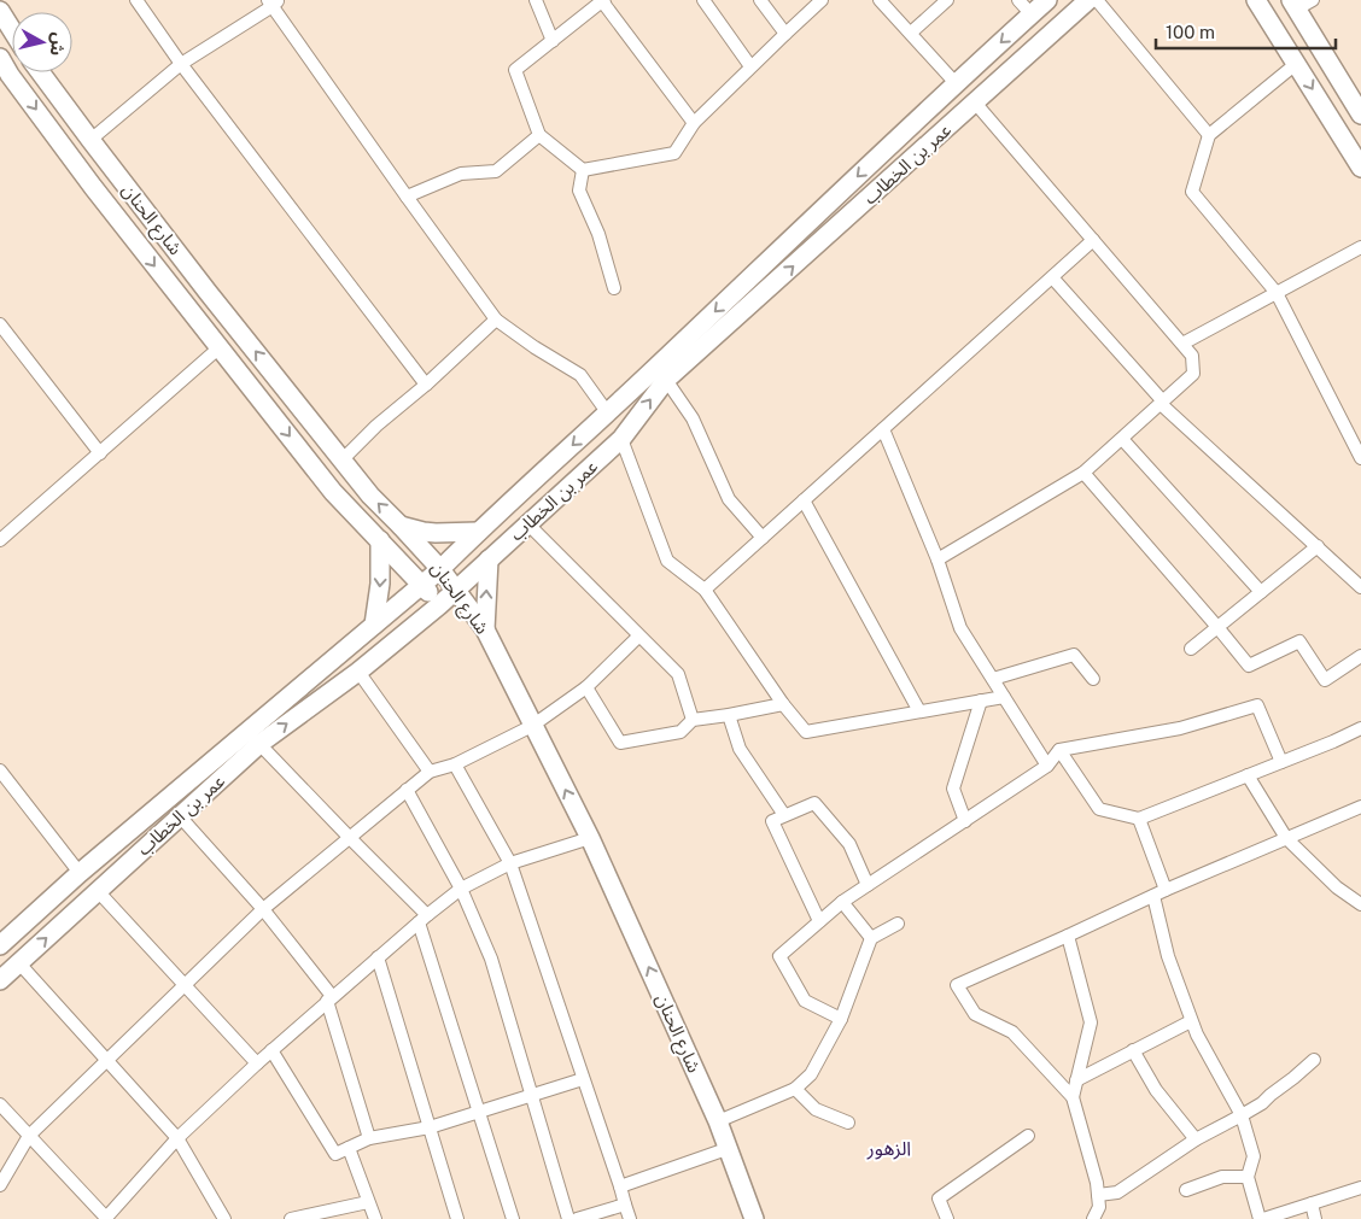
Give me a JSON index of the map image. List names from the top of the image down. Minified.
{"streets":{"street":["عمر بن الخطاب","شارع الحنان"]},"crossings":[["عمر بن الخطاب","شارع الحنان"]],"districts":["الزهور"],"scale_bar":"100 m","north":"right"}
